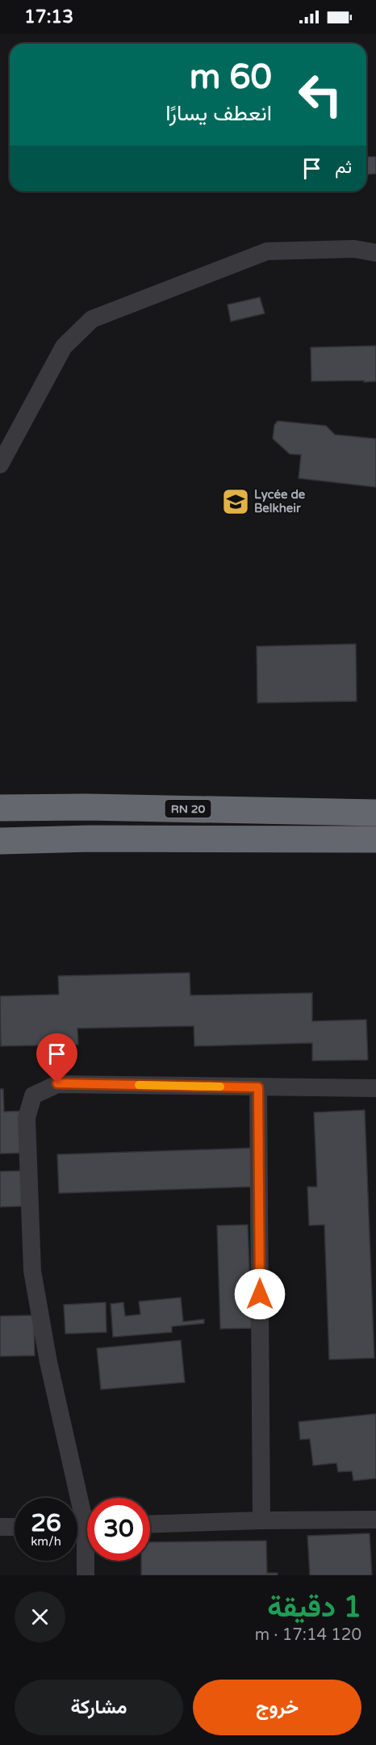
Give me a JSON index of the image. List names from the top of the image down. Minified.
{"streets":{"highway":["RN 20"]},"places":{"school or university":["Lycée de Belkheir"]},"page":{"status":"17:13","turn":["60 m","انعطف يسارًا"],"then":"ثم","speed":"26 km/h","limit":"30","heading":["1 دقيقة","120 m · 17:14"],"buttons":["خروج","مشاركة"]}}
